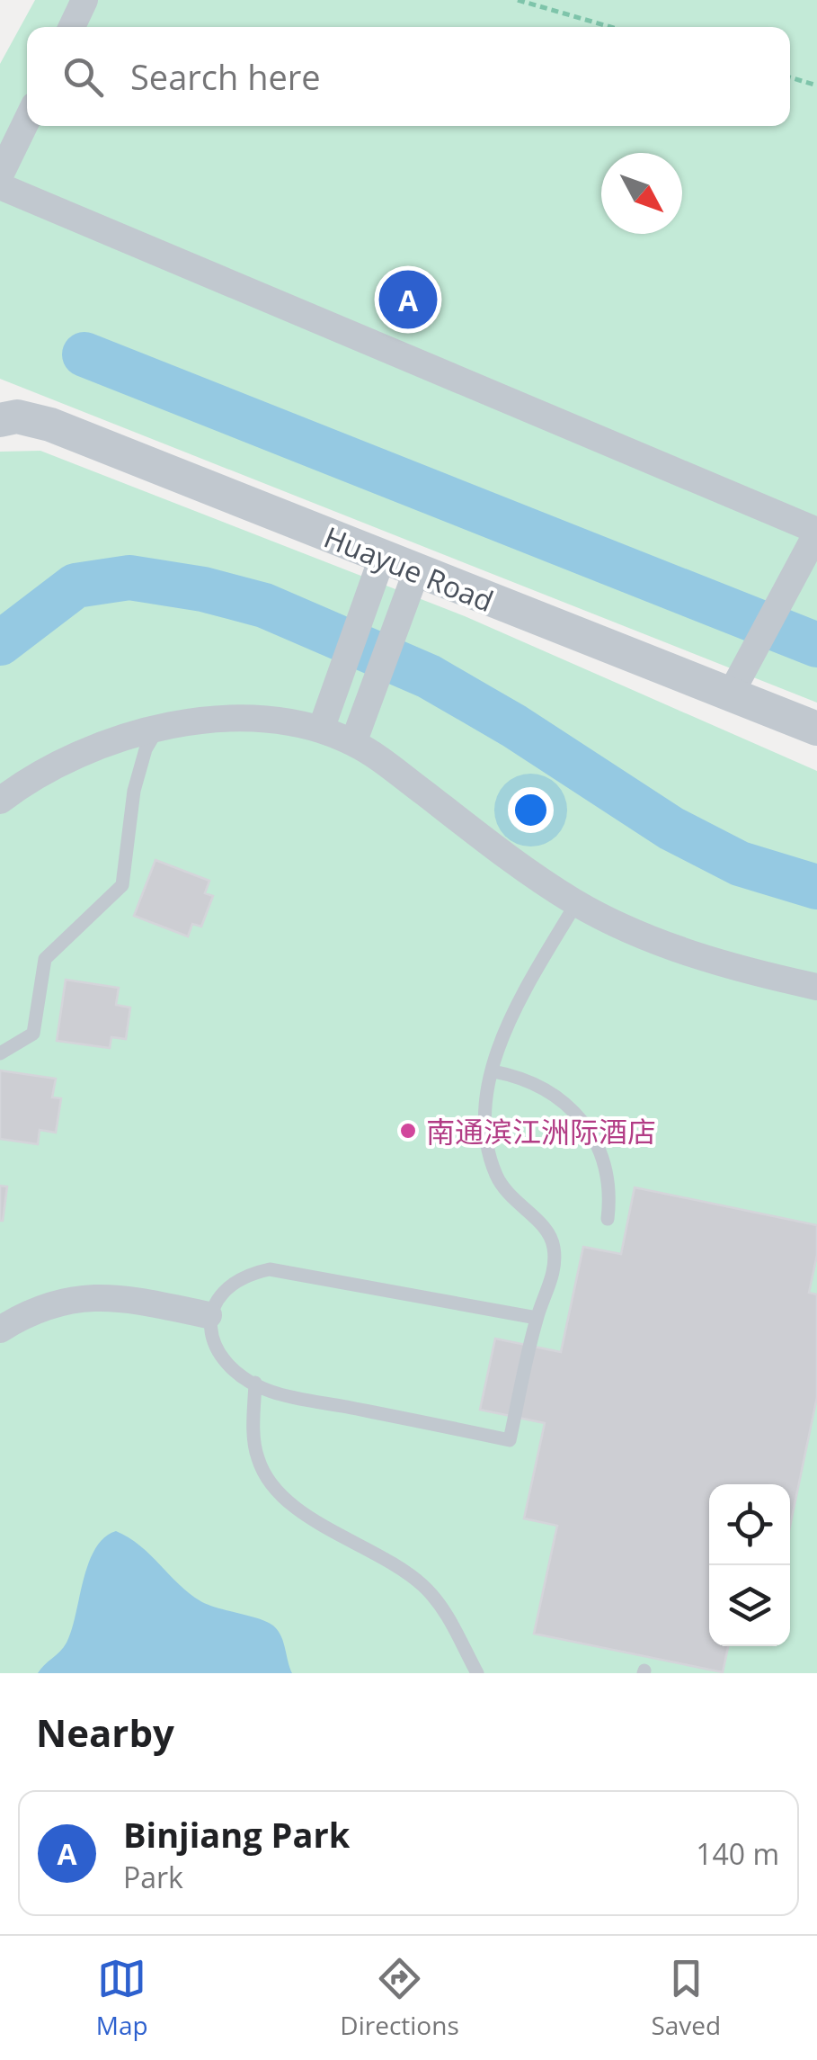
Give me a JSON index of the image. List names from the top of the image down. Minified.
{"streets":{"street":["Huayue Road"]},"places":["南通滨江洲际酒店"],"north":"bottom right","page":{"search":"Search here","pins":"A","heading":"Nearby","list":[{"mark":"A","name":"Binjiang Park","note":"Park","value":"140 m"}],"nav":["Map","Directions","Saved"]}}
